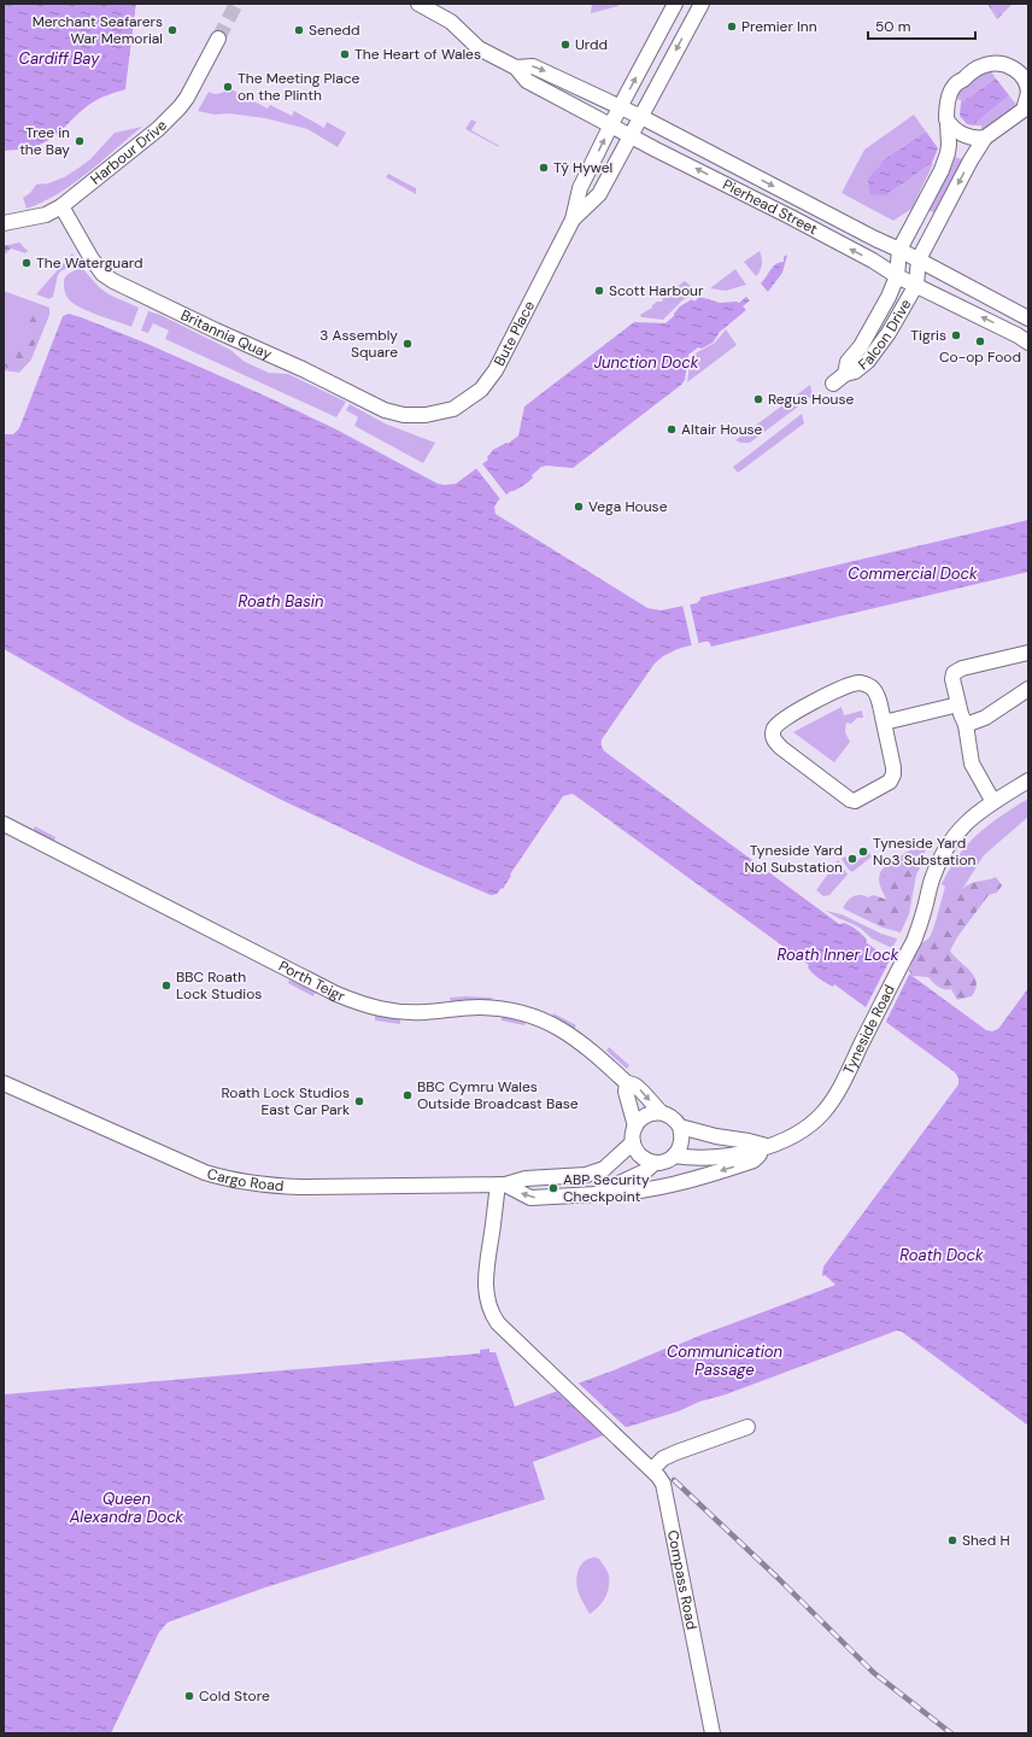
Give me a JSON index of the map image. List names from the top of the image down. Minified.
{"streets":{"street":["Harbour Drive","Pierhead Street","Falcon Drive","Britannia Quay","Bute Place","Porth Teigr","Tyneside Road","Cargo Road","Compass Road"]},"crossings":[["Harbour Drive","Britannia Quay"],["Pierhead Street","Falcon Drive"],["Pierhead Street","Bute Place"],["Britannia Quay","Bute Place"],["Porth Teigr","Cargo Road"],["Cargo Road","Compass Road"]],"water":["Cardiff Bay","Junction Dock","Commercial Dock","Roath Basin","Roath Inner Lock","Roath Dock","Communication Passage","Queen Alexandra Dock"],"places":["Premier Inn","Merchant Seafarers War Memorial","Senedd","Urdd","The Heart of Wales","The Meeting Place on the Plinth","Tree in the Bay","Tŷ Hywel","The Waterguard","Scott Harbour","Tigris","Co-op Food","3 Assembly Square","Regus House","Altair House","Vega House","Tyneside Yard No3 Substation","Tyneside Yard No1 Substation","BBC Roath Lock Studios","BBC Cymru Wales Outside Broadcast Base","Roath Lock Studios East Car Park","ABP Security Checkpoint","Shed H","Cold Store"],"scale_bar":"50 m"}
